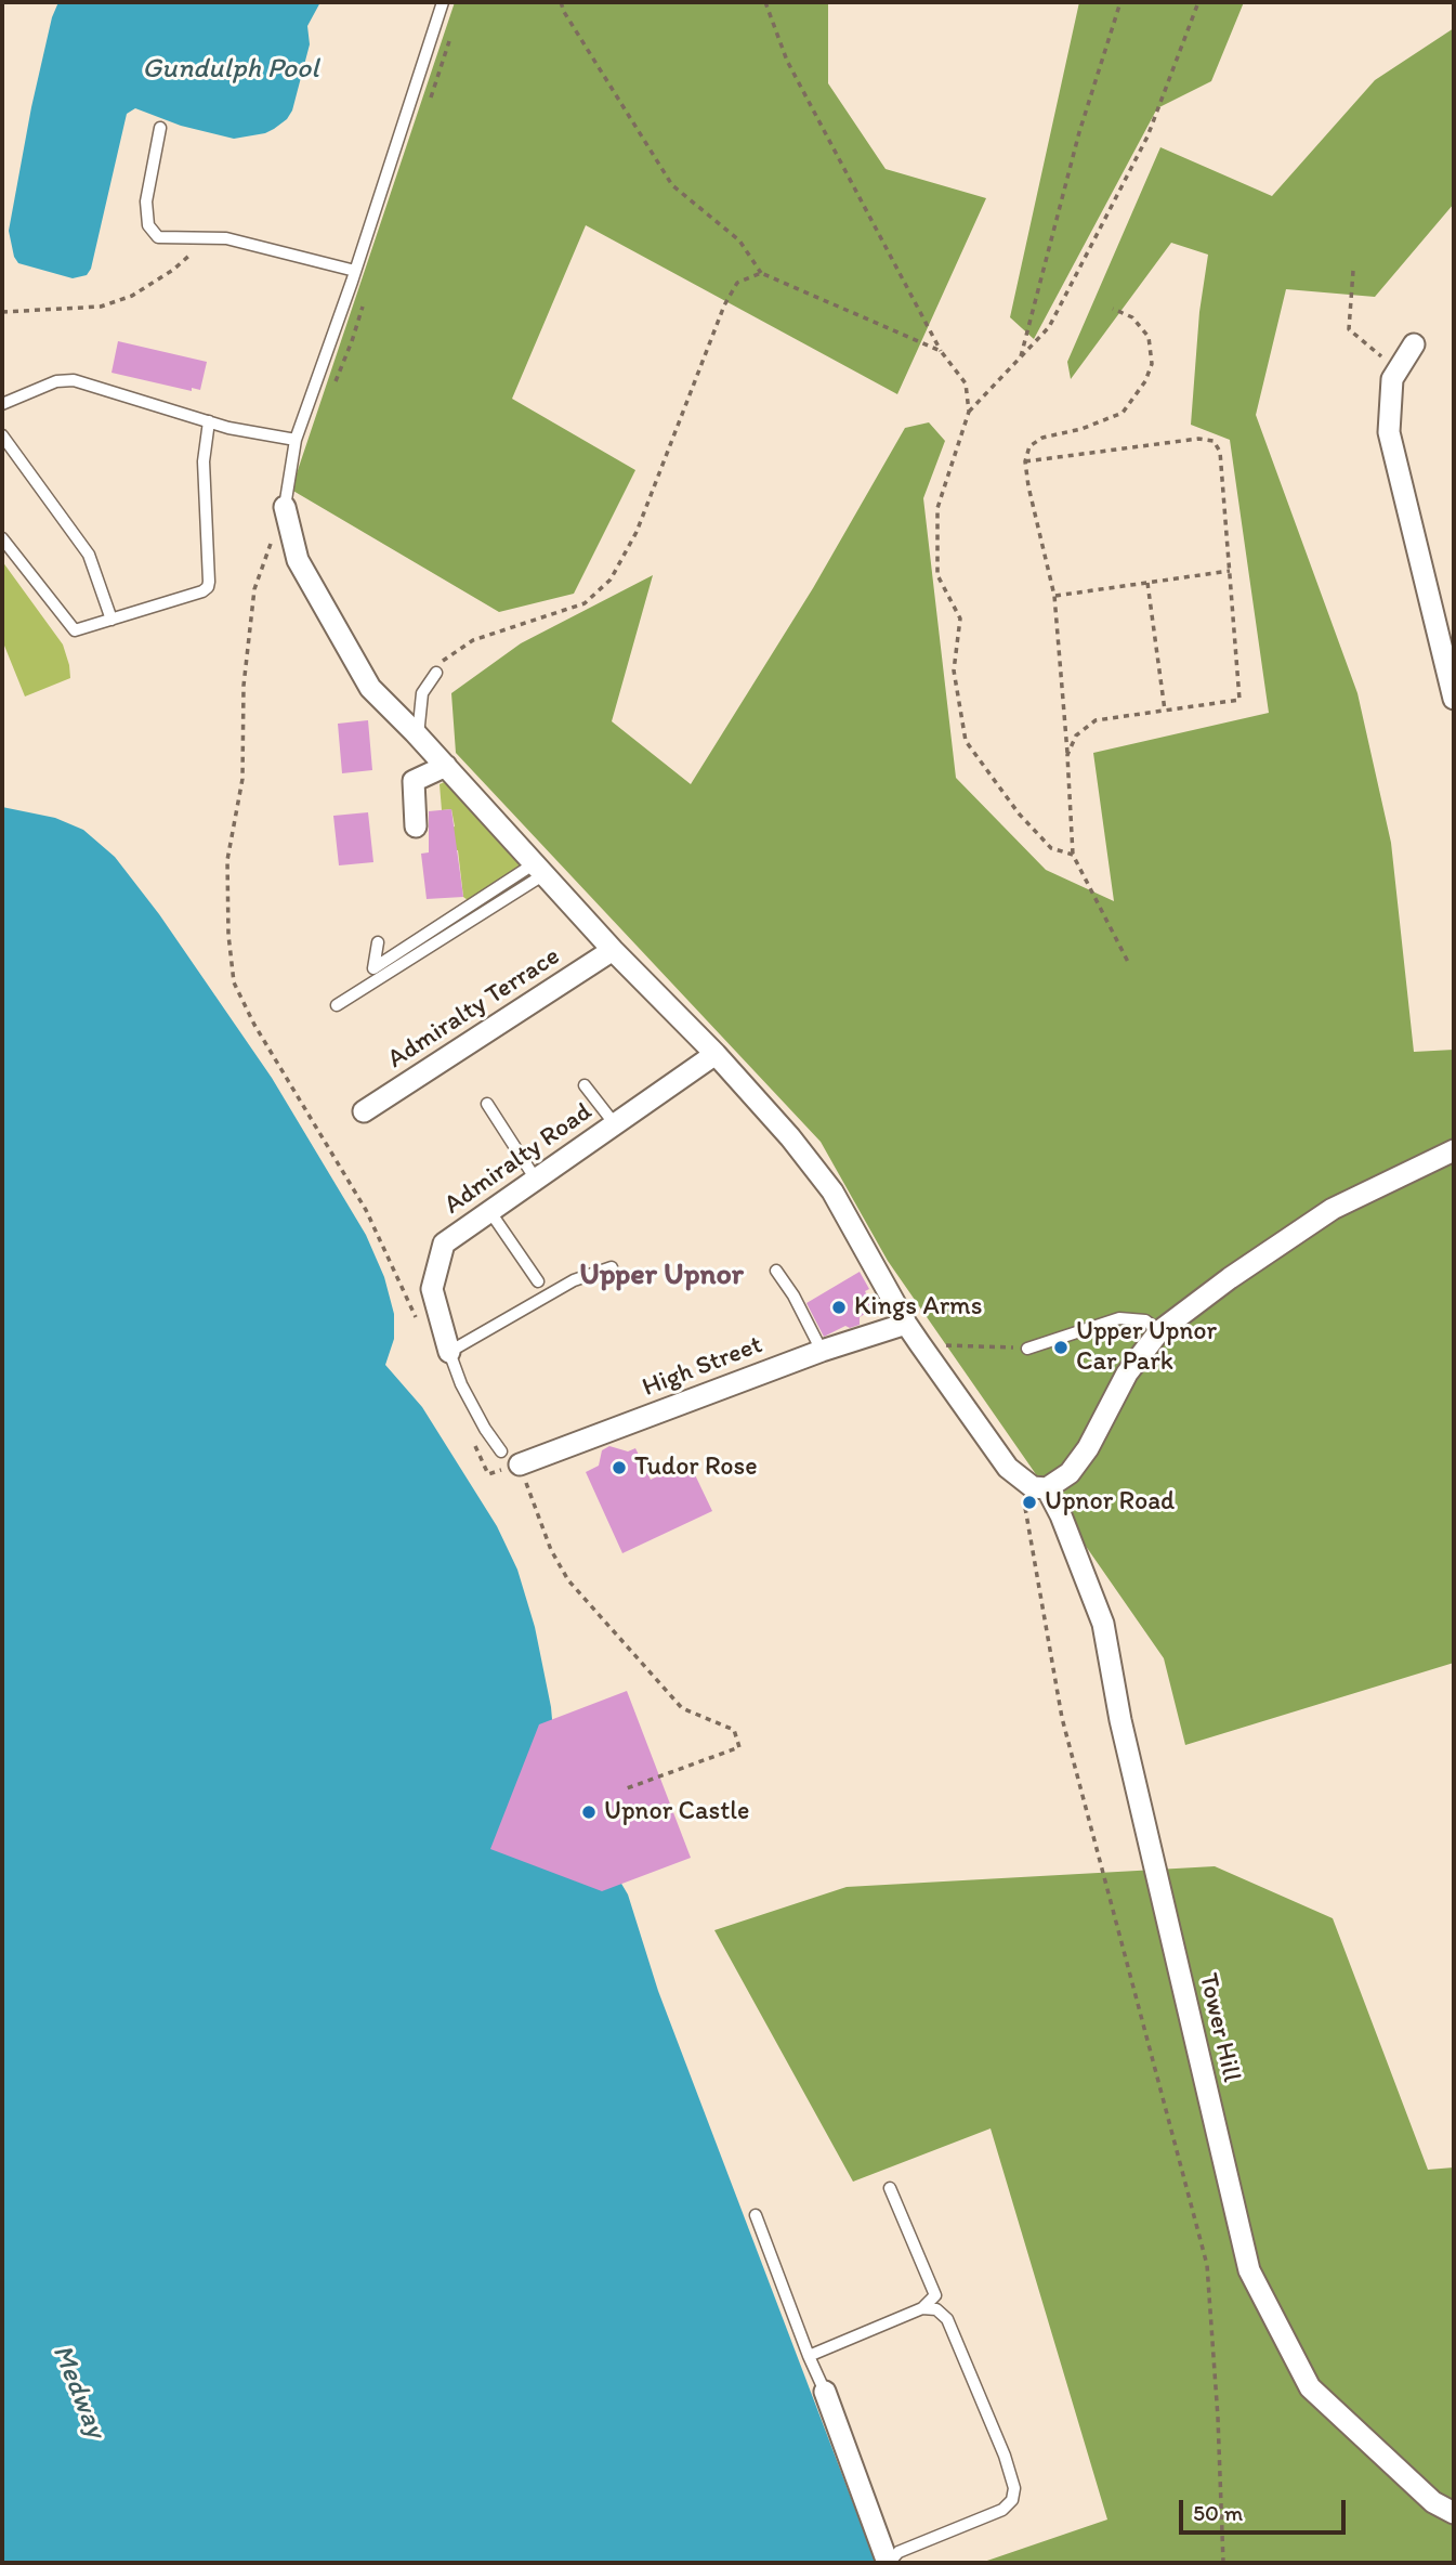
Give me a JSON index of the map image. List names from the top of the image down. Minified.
{"streets":{"street":["Admiralty Terrace","Admiralty Road","High Street","Tower Hill"]},"districts":["Upper Upnor"],"water":["Gundulph Pool","Medway"],"places":["Kings Arms","Upper Upnor Car Park","Tudor Rose","Upnor Road","Upnor Castle"],"scale_bar":"50 m"}
